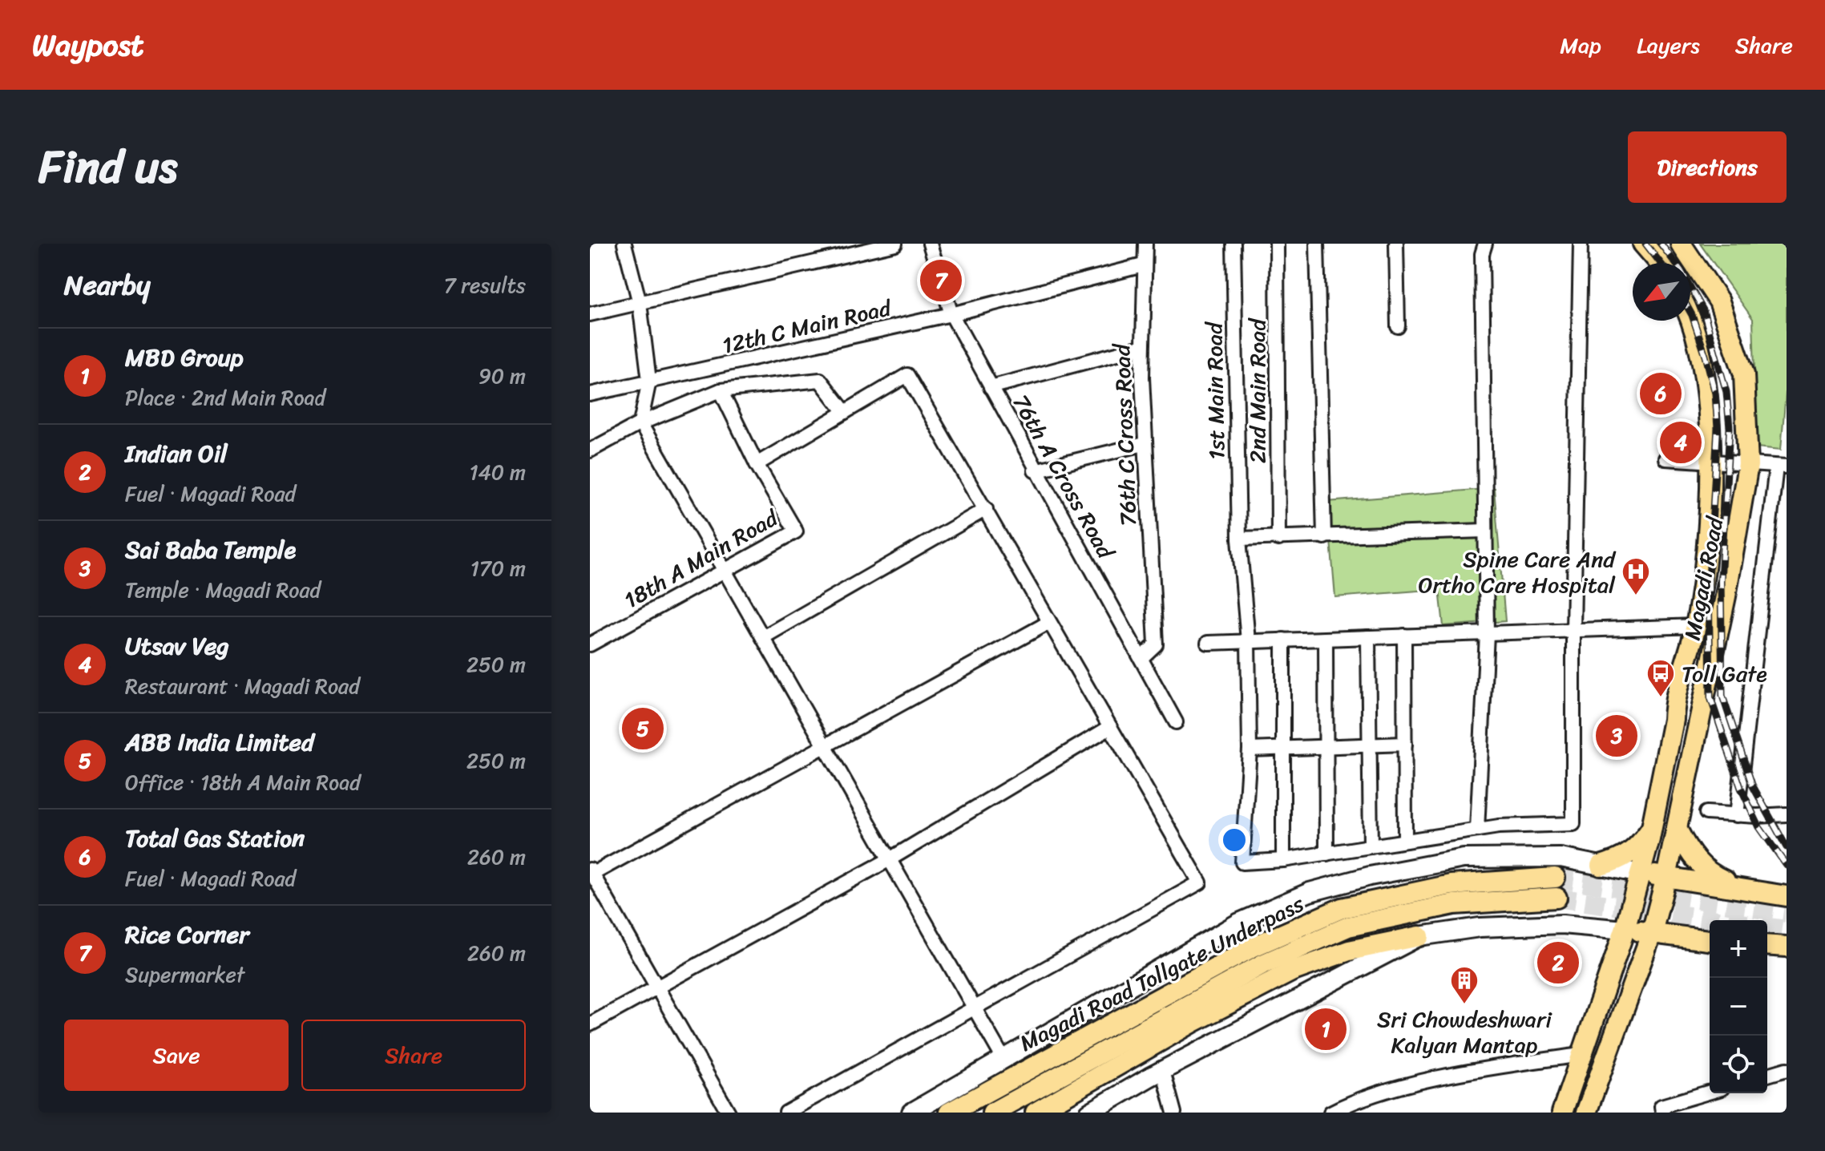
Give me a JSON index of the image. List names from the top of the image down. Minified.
{"streets":{"main road":["Magadi Road","Magadi Road Tollgate Underpass"],"street":["12th C Main Road","1st Main Road","2nd Main Road","76th C Cross Road","76th A Cross Road","18th A Main Road"]},"crossings":[["12th C Main Road","76th C Cross Road"],["12th C Main Road","76th A Cross Road"],["76th C Cross Road","76th A Cross Road"]],"places":{"hospital":["Spine Care And Ortho Care Hospital"],"bus stop":["Toll Gate"],"building":["Sri Chowdeshwari Kalyan Mantap"]},"north":"bottom left","page":{"header":"Waypost","nav":["Map","Layers","Share"],"title":"Find us","buttons":["Directions",["Save","Share"]],"heading":["Nearby","7 results"],"pins":["7","6","4","5","3","2","1"],"list":[{"mark":"1","name":"MBD Group","note":"Place · 2nd Main Road","value":"90 m"},{"mark":"2","name":"Indian Oil","note":"Fuel · Magadi Road","value":"140 m"},{"mark":"3","name":"Sai Baba Temple","note":"Temple · Magadi Road","value":"170 m"},{"mark":"4","name":"Utsav Veg","note":"Restaurant · Magadi Road","value":"250 m"},{"mark":"5","name":"ABB India Limited","note":"Office · 18th A Main Road","value":"250 m"},{"mark":"6","name":"Total Gas Station","note":"Fuel · Magadi Road","value":"260 m"},{"mark":"7","name":"Rice Corner","note":"Supermarket","value":"260 m"}],"map_buttons":["+","−"]}}
